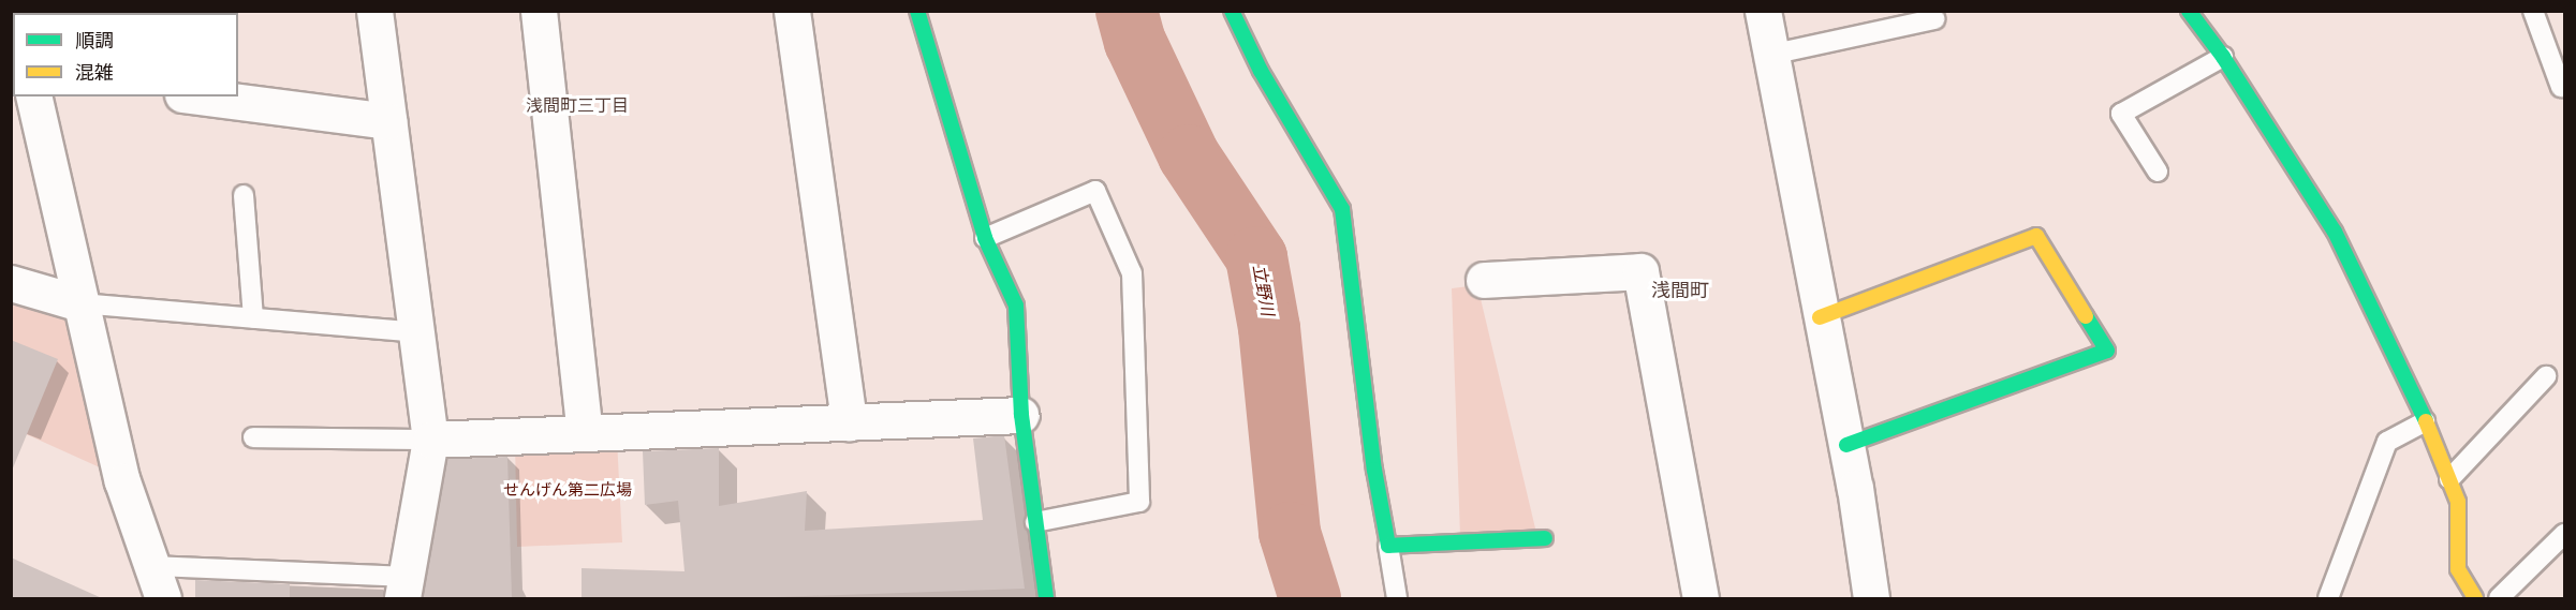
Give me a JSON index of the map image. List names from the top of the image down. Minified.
{"districts":["浅間町三丁目","浅間町"],"water":["立野川"],"parks":["せんげん第二広場"],"legend":["順調","混雑"]}
